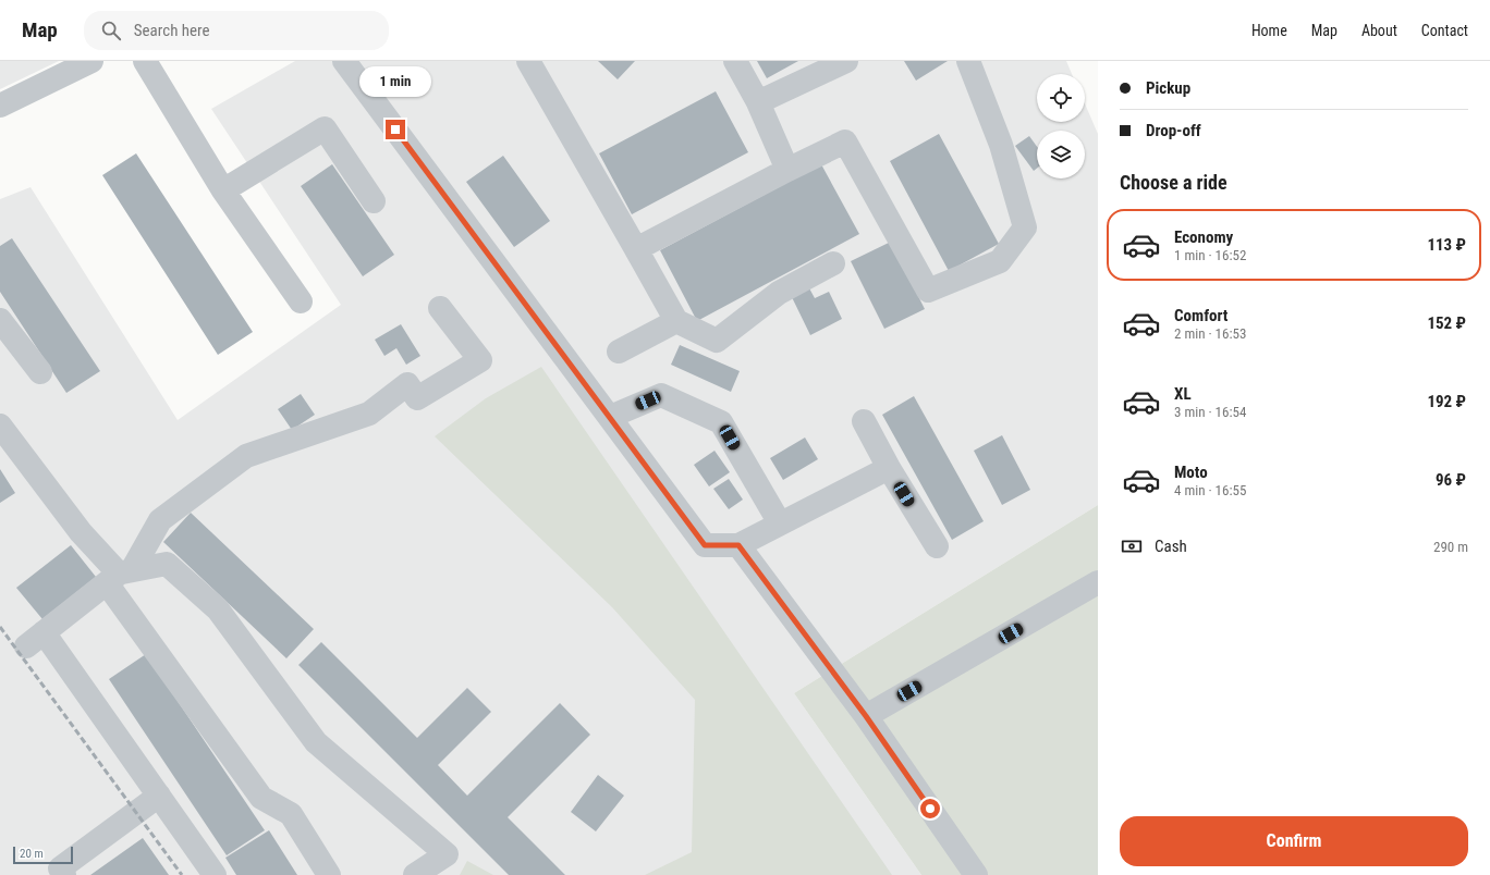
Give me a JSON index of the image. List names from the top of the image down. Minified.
{"scale_bar":"20 m","page":{"header":"Map","search":"Search here","nav":["Home","Map","About","Contact"],"banner":["Pickup","Drop-off"],"bubble":"1 min","heading":"Choose a ride","list":[{"name":"Economy","note":"1 min · 16:52","value":"113 ₽"},{"name":"Comfort","note":"2 min · 16:53","value":"152 ₽"},{"name":"XL","note":"3 min · 16:54","value":"192 ₽"},{"name":"Moto","note":"4 min · 16:55","value":"96 ₽"}],"pay":["Cash","290 m"],"buttons":"Confirm","scale":"20 m"}}
